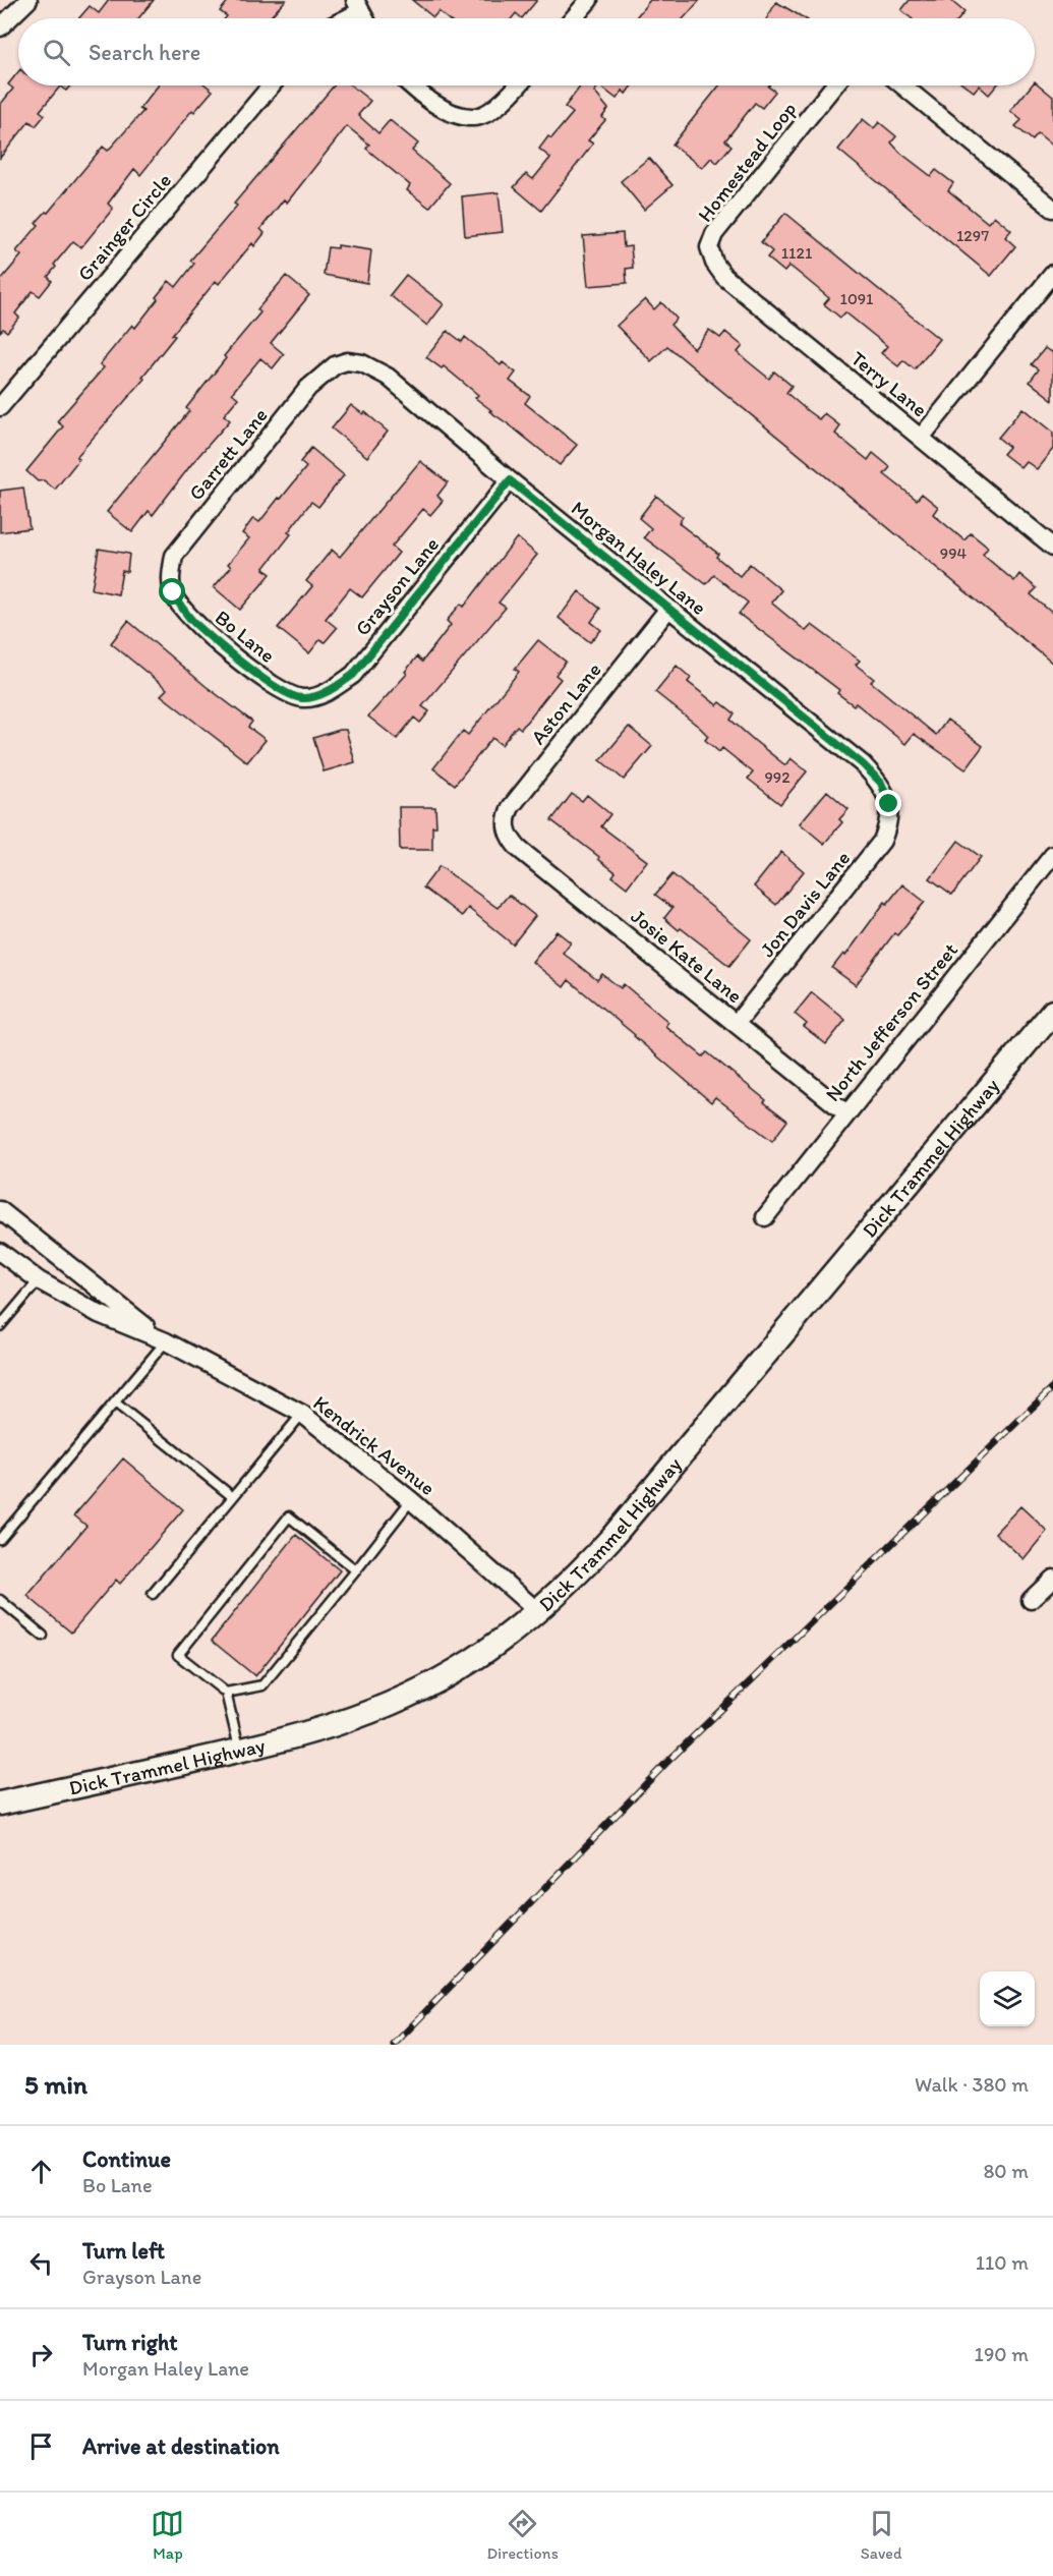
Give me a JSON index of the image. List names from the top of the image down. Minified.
{"streets":{"main road":["Dick Trammel Highway"],"street":["Homestead Loop","Grainger Circle","Terry Lane","Garrett Lane","Morgan Haley Lane","Grayson Lane","Bo Lane","Aston Lane","Jon Davis Lane","Josie Kate Lane","North Jefferson Street","Kendrick Avenue"]},"crossings":[["Homestead Loop","Terry Lane"],["Garrett Lane","Morgan Haley Lane"],["Garrett Lane","Bo Lane"],["Morgan Haley Lane","Grayson Lane"],["Morgan Haley Lane","Aston Lane"],["Morgan Haley Lane","Jon Davis Lane"],["Grayson Lane","Bo Lane"],["Aston Lane","Josie Kate Lane"],["Jon Davis Lane","Josie Kate Lane"],["Josie Kate Lane","North Jefferson Street"],["Dick Trammel Highway","Kendrick Avenue"]],"house_numbers":["1297","1121","1091","994","992"],"page":{"search":"Search here","heading":["5 min","Walk · 380 m"],"list":[["Continue","Bo Lane","80 m"],["Turn left","Grayson Lane","110 m"],["Turn right","Morgan Haley Lane","190 m"],"Arrive at destination"],"nav":["Map","Directions","Saved"]}}
